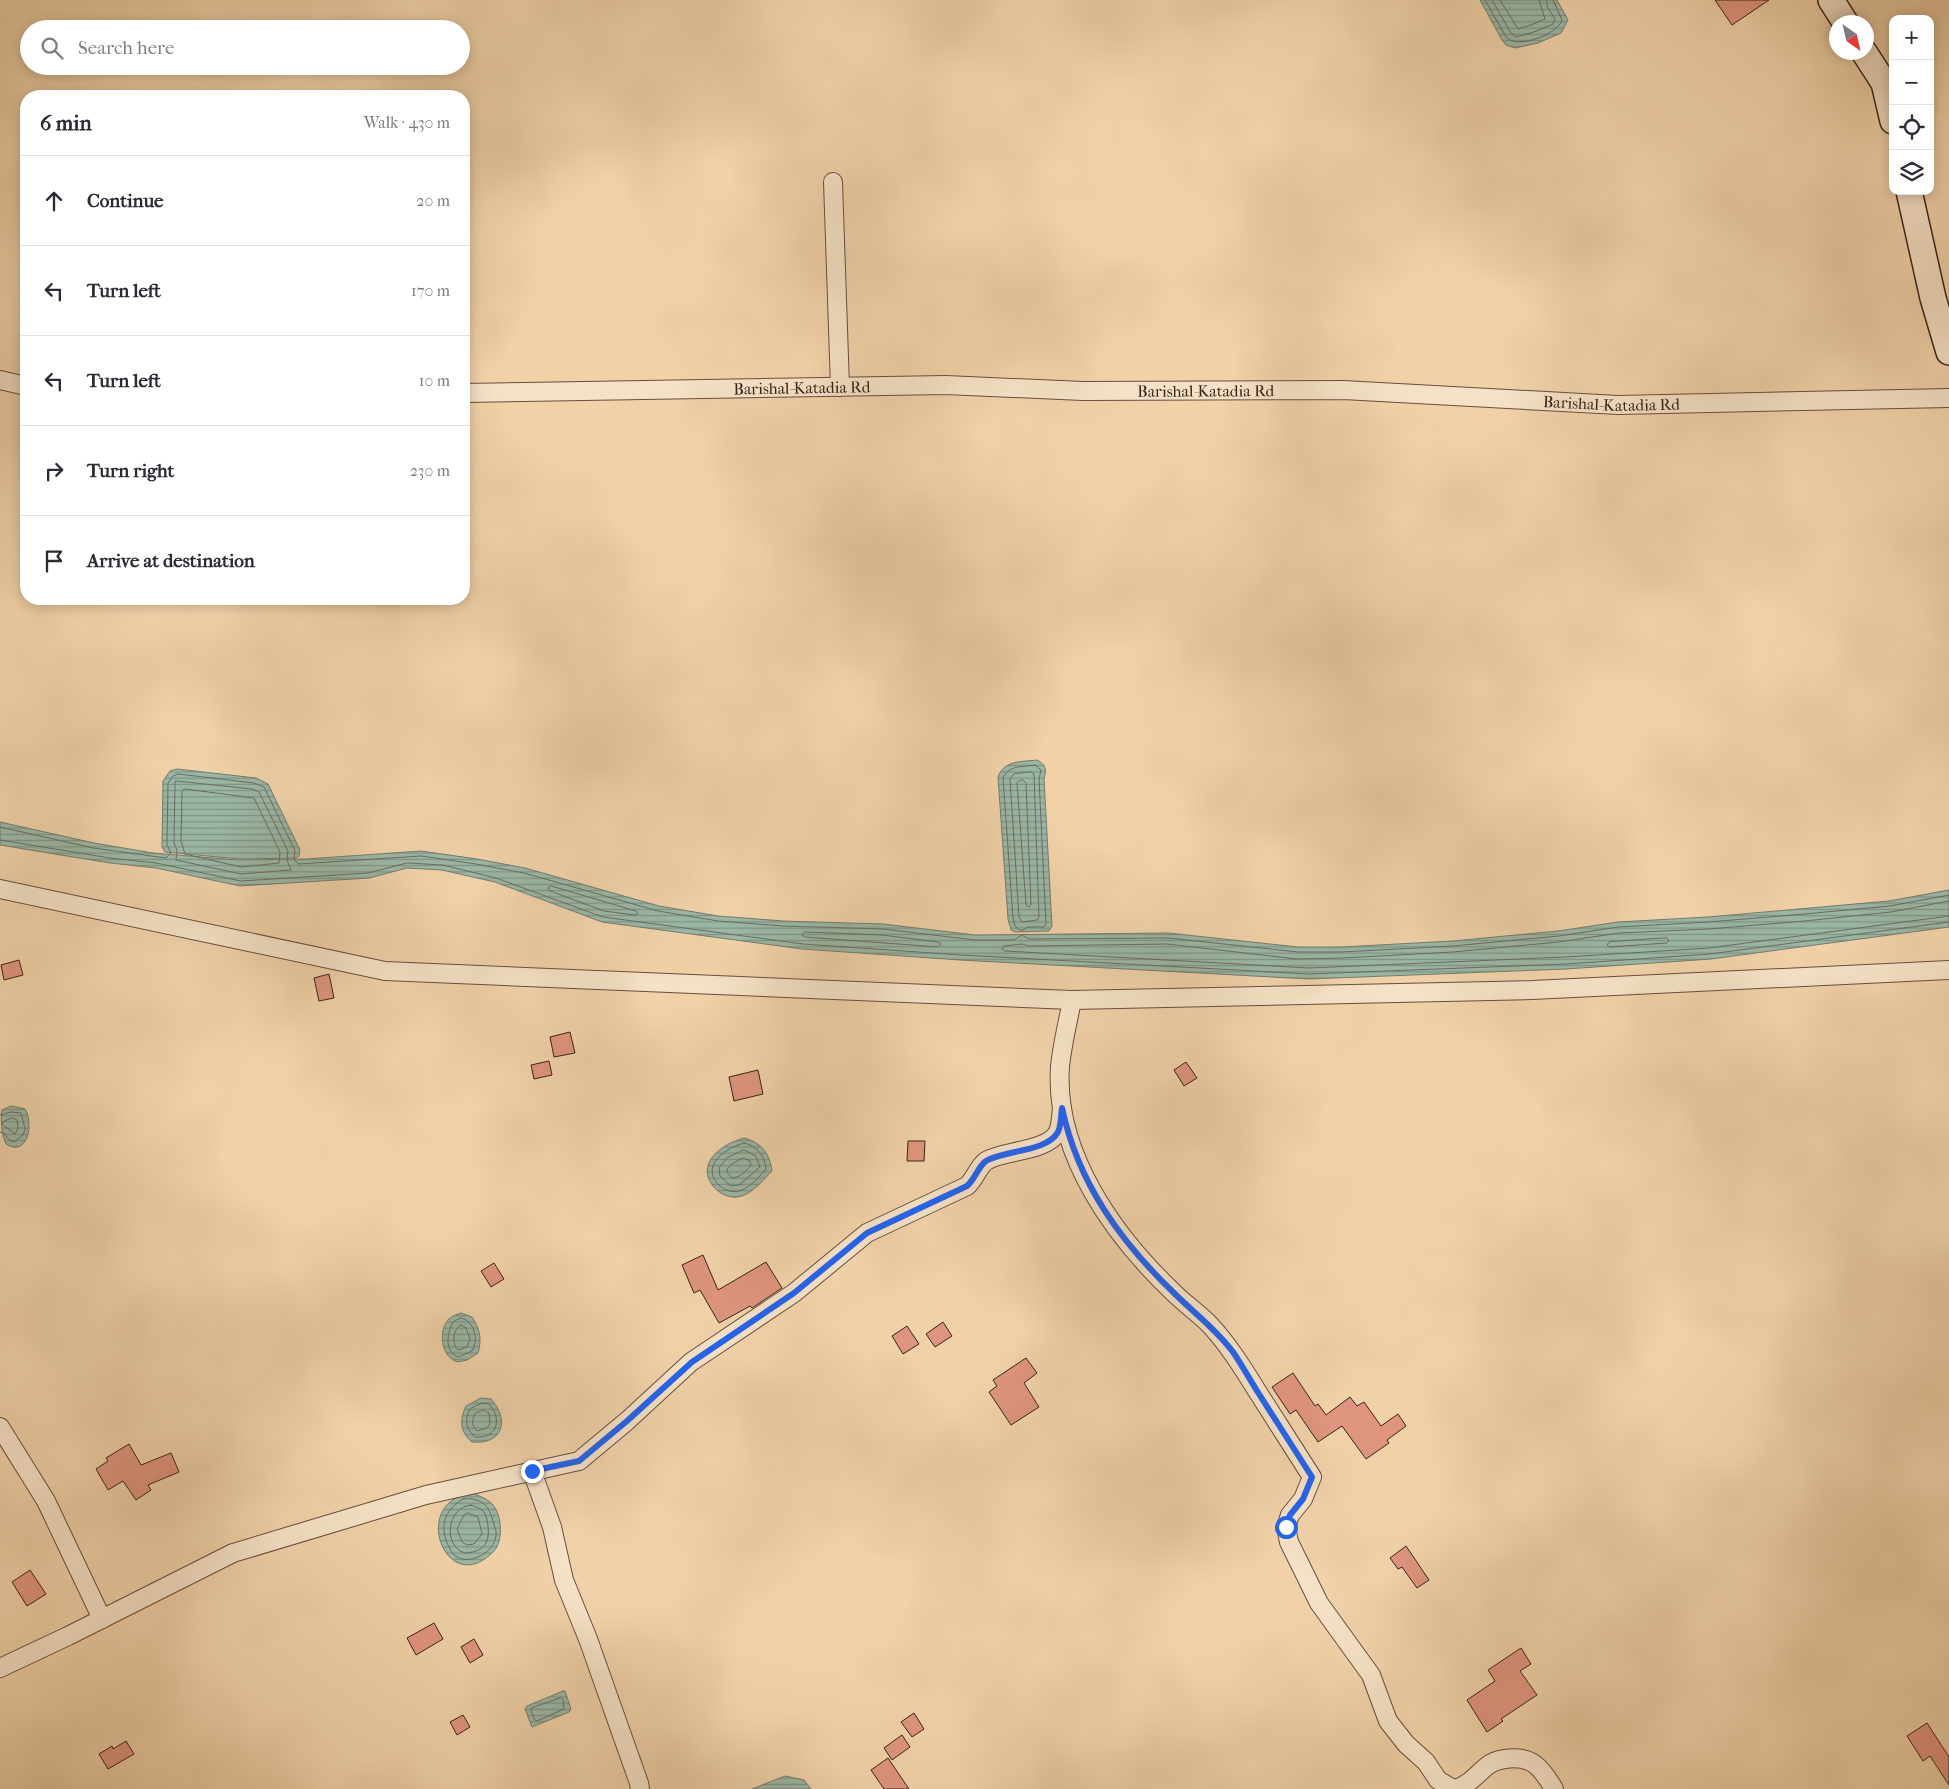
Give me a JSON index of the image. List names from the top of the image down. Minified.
{"streets":{"street":["Barishal-Katadia Rd"]},"north":"bottom right","page":{"map_buttons":["+","−"],"search":"Search here","heading":["6 min","Walk · 430 m"],"list":[["Continue","20 m"],["Turn left","170 m"],["Turn left","10 m"],["Turn right","230 m"],"Arrive at destination"]}}
